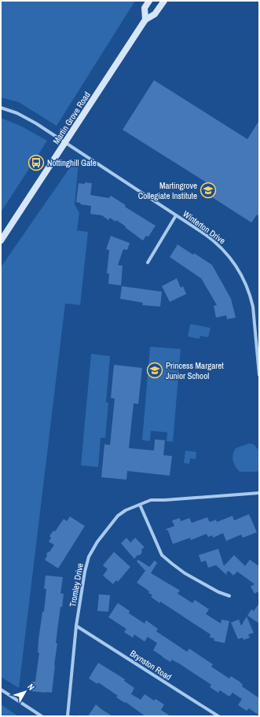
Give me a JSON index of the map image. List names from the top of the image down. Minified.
{"streets":{"main road":["Martin Grove Road"],"street":["Winterton Drive","Tromley Drive","Brynston Road"]},"crossings":[["Martin Grove Road","Winterton Drive"],["Tromley Drive","Brynston Road"]],"places":{"bus stop":["Nottinghill Gate"],"school or university":["Martingrove Collegiate Institute","Princess Margaret Junior School"]},"north":"top right"}
